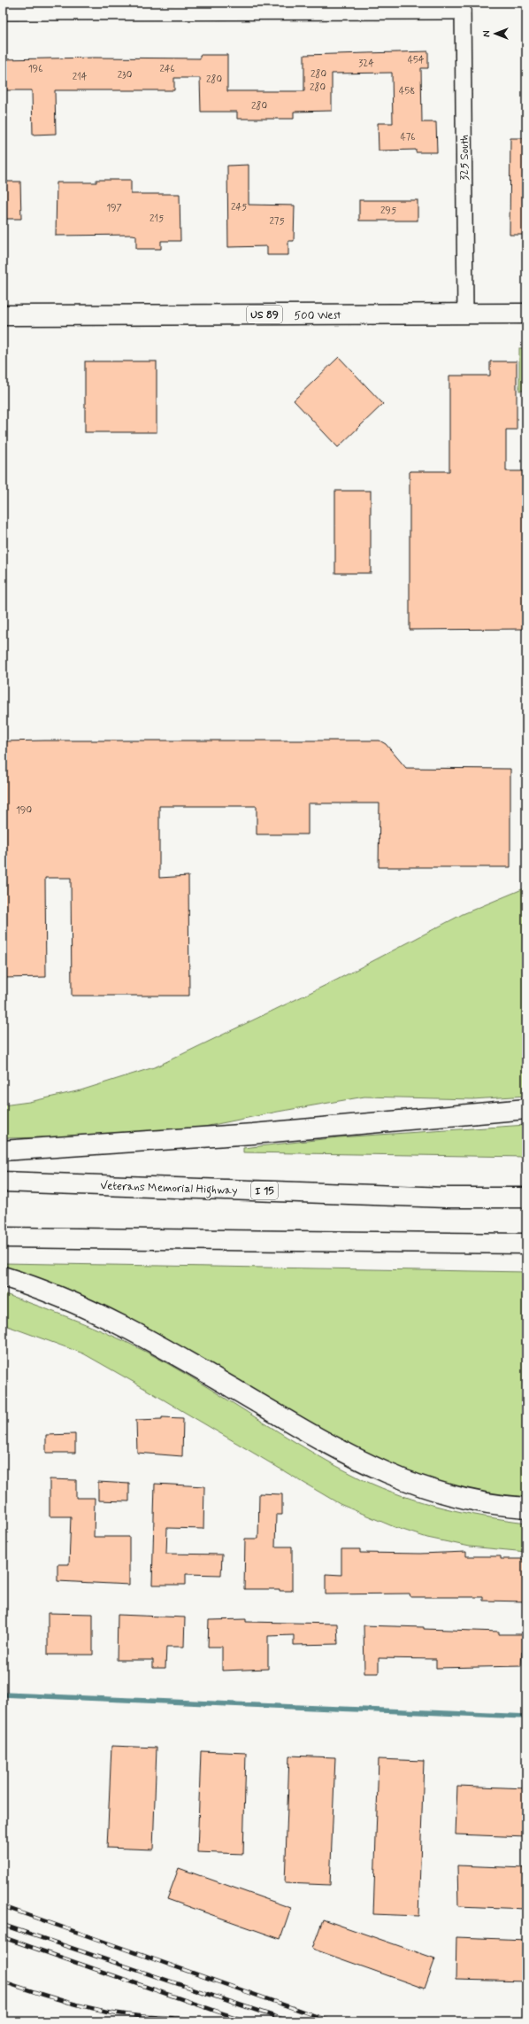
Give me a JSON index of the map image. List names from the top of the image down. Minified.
{"streets":{"main road":["US 89","500 West","Veterans Memorial Highway","I 15"],"street":["325 South"]},"crossings":[["325 South","500 West"]],"house_numbers":["454","324","196","246","280","230","214","280","280","458","280","476","245","197","295","215","275","190"],"north":"left"}
